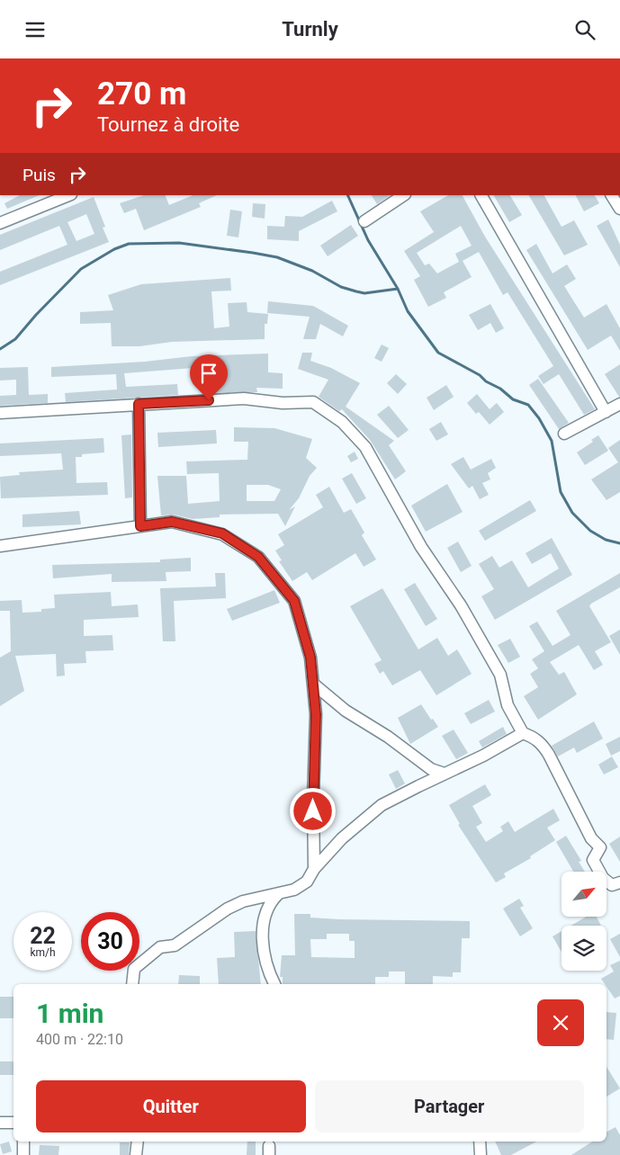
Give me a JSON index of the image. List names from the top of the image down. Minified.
{"north":"top right","page":{"header":"Turnly","turn":["270 m","Tournez à droite"],"then":"Puis","speed":"22 km/h","limit":"30","heading":["1 min","400 m · 22:10"],"buttons":["Quitter","Partager"]}}
